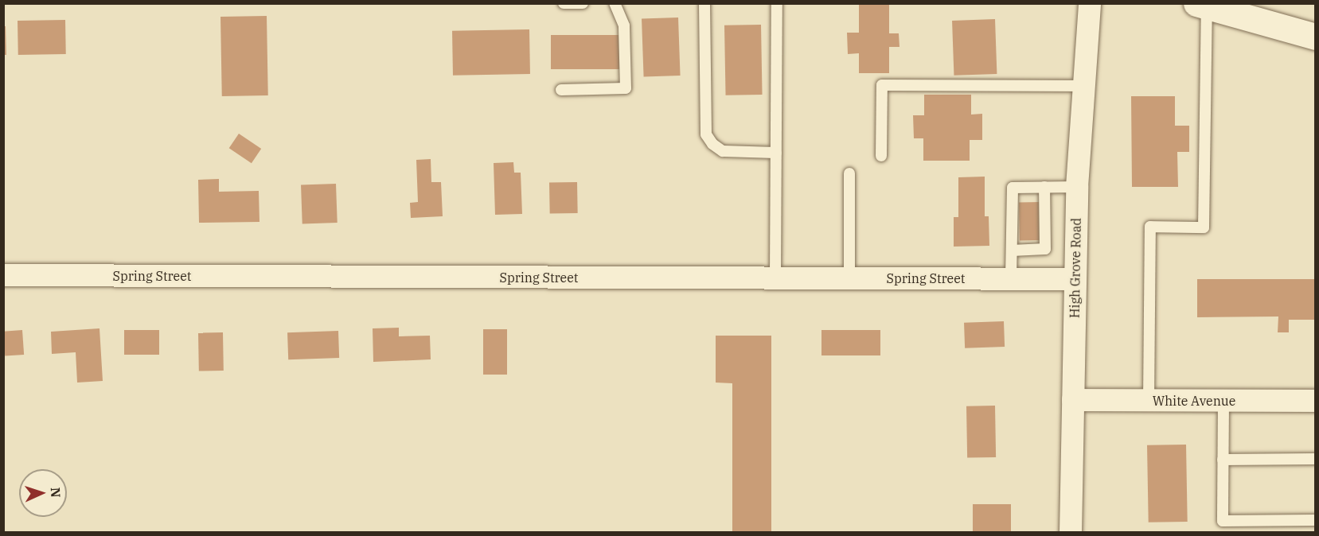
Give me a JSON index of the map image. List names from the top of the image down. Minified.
{"streets":{"street":["High Grove Road","Spring Street","White Avenue"]},"crossings":[["High Grove Road","Spring Street"],["High Grove Road","White Avenue"]],"north":"right"}
